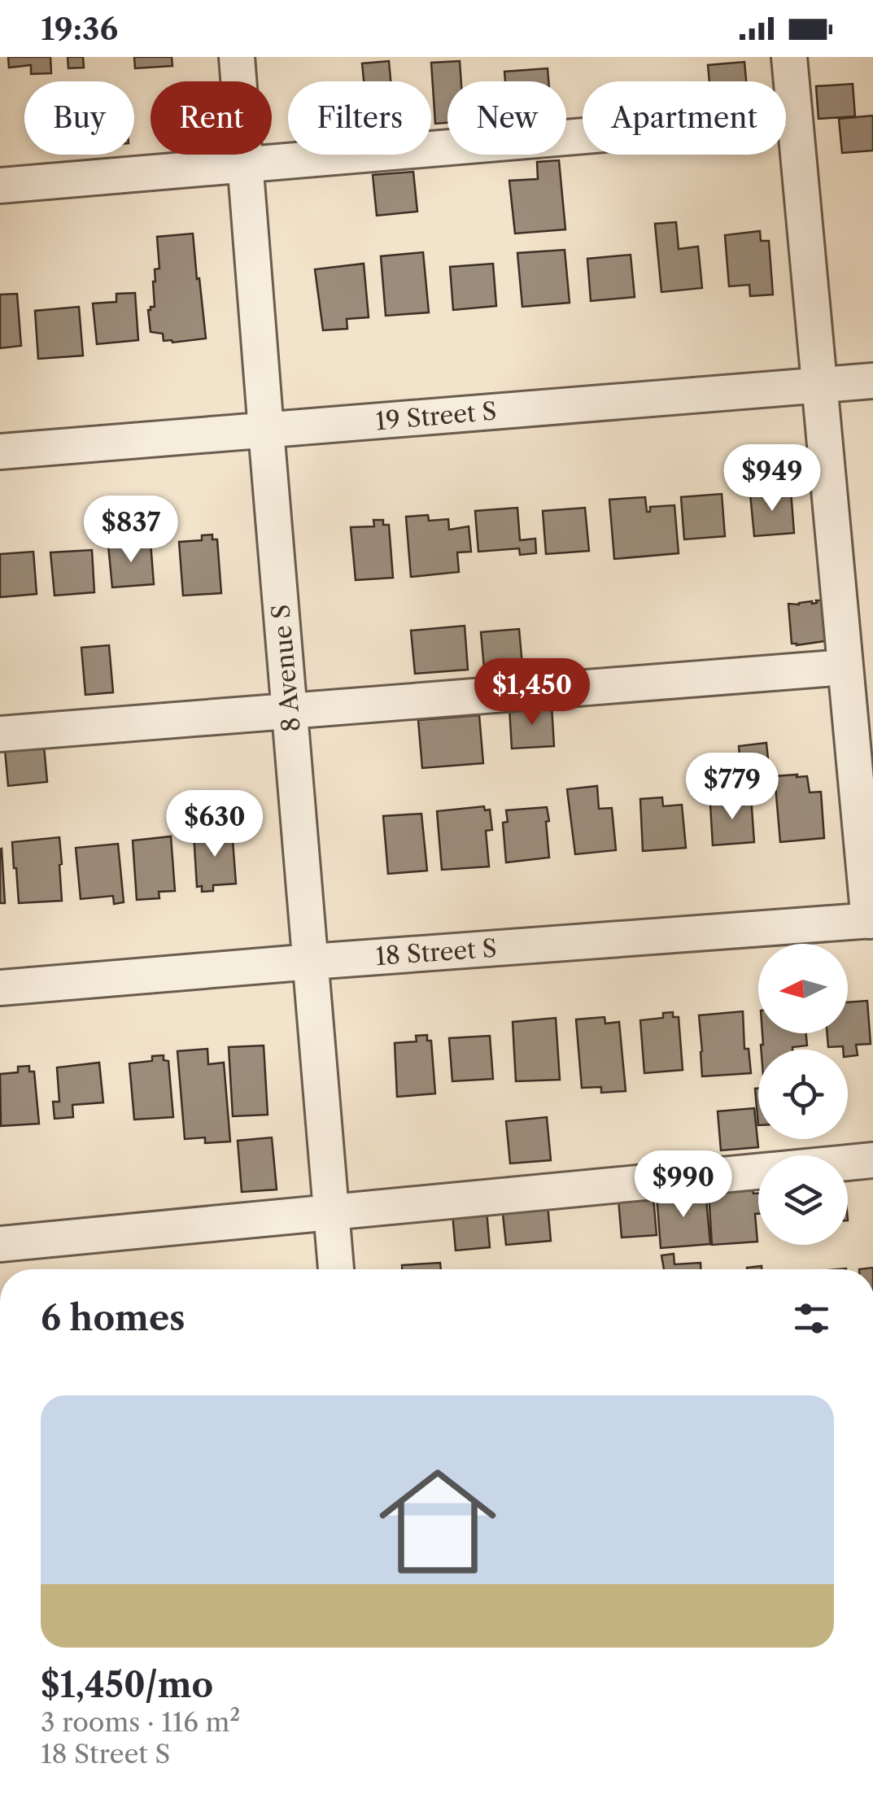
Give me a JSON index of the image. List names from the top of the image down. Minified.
{"streets":{"street":["19 Street S","8 Avenue S","18 Street S"]},"crossings":[["19 Street S","8 Avenue S"],["8 Avenue S","18 Street S"]],"north":"left","page":{"status":"19:36","chip":["Buy","Rent","Filters","New","Apartment"],"price":["$949","$837","$1,450","$779","$630","$990"],"heading":"6 homes","list":[{"name":"$1,450/mo","note":"3 rooms · 116 m² · 18 Street S"}]}}
